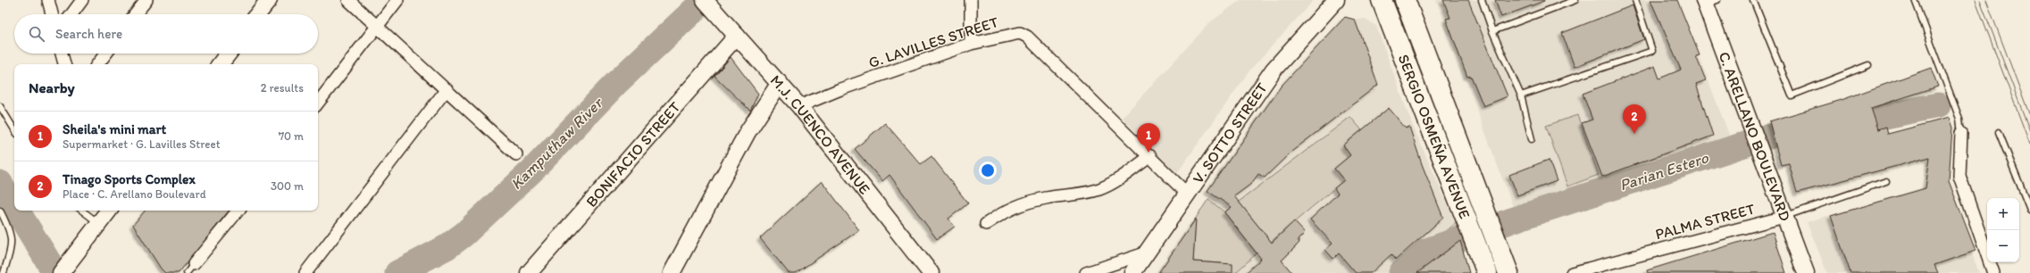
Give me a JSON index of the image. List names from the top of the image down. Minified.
{"streets":{"highway":["SERGIO OSMEÑA AVENUE"],"main road":["V. SOTTO STREET","M.J. CUENCO AVENUE","C. ARELLANO BOULEVARD","BONIFACIO STREET"],"street":["G. LAVILLES STREET","PALMA STREET"]},"crossings":[["G. LAVILLES STREET","V. SOTTO STREET"],["G. LAVILLES STREET","M.J. CUENCO AVENUE"],["M.J. CUENCO AVENUE","BONIFACIO STREET"],["C. ARELLANO BOULEVARD","PALMA STREET"]],"water":["Kamputhaw River","Parian Estero"],"page":{"search":"Search here","heading":["Nearby","2 results"],"pins":["2","1"],"list":[{"mark":"1","name":"Sheila's mini mart","note":"Supermarket · G. Lavilles Street","value":"70 m"},{"mark":"2","name":"Tinago Sports Complex","note":"Place · C. Arellano Boulevard","value":"300 m"}],"map_buttons":["+","−"]}}
